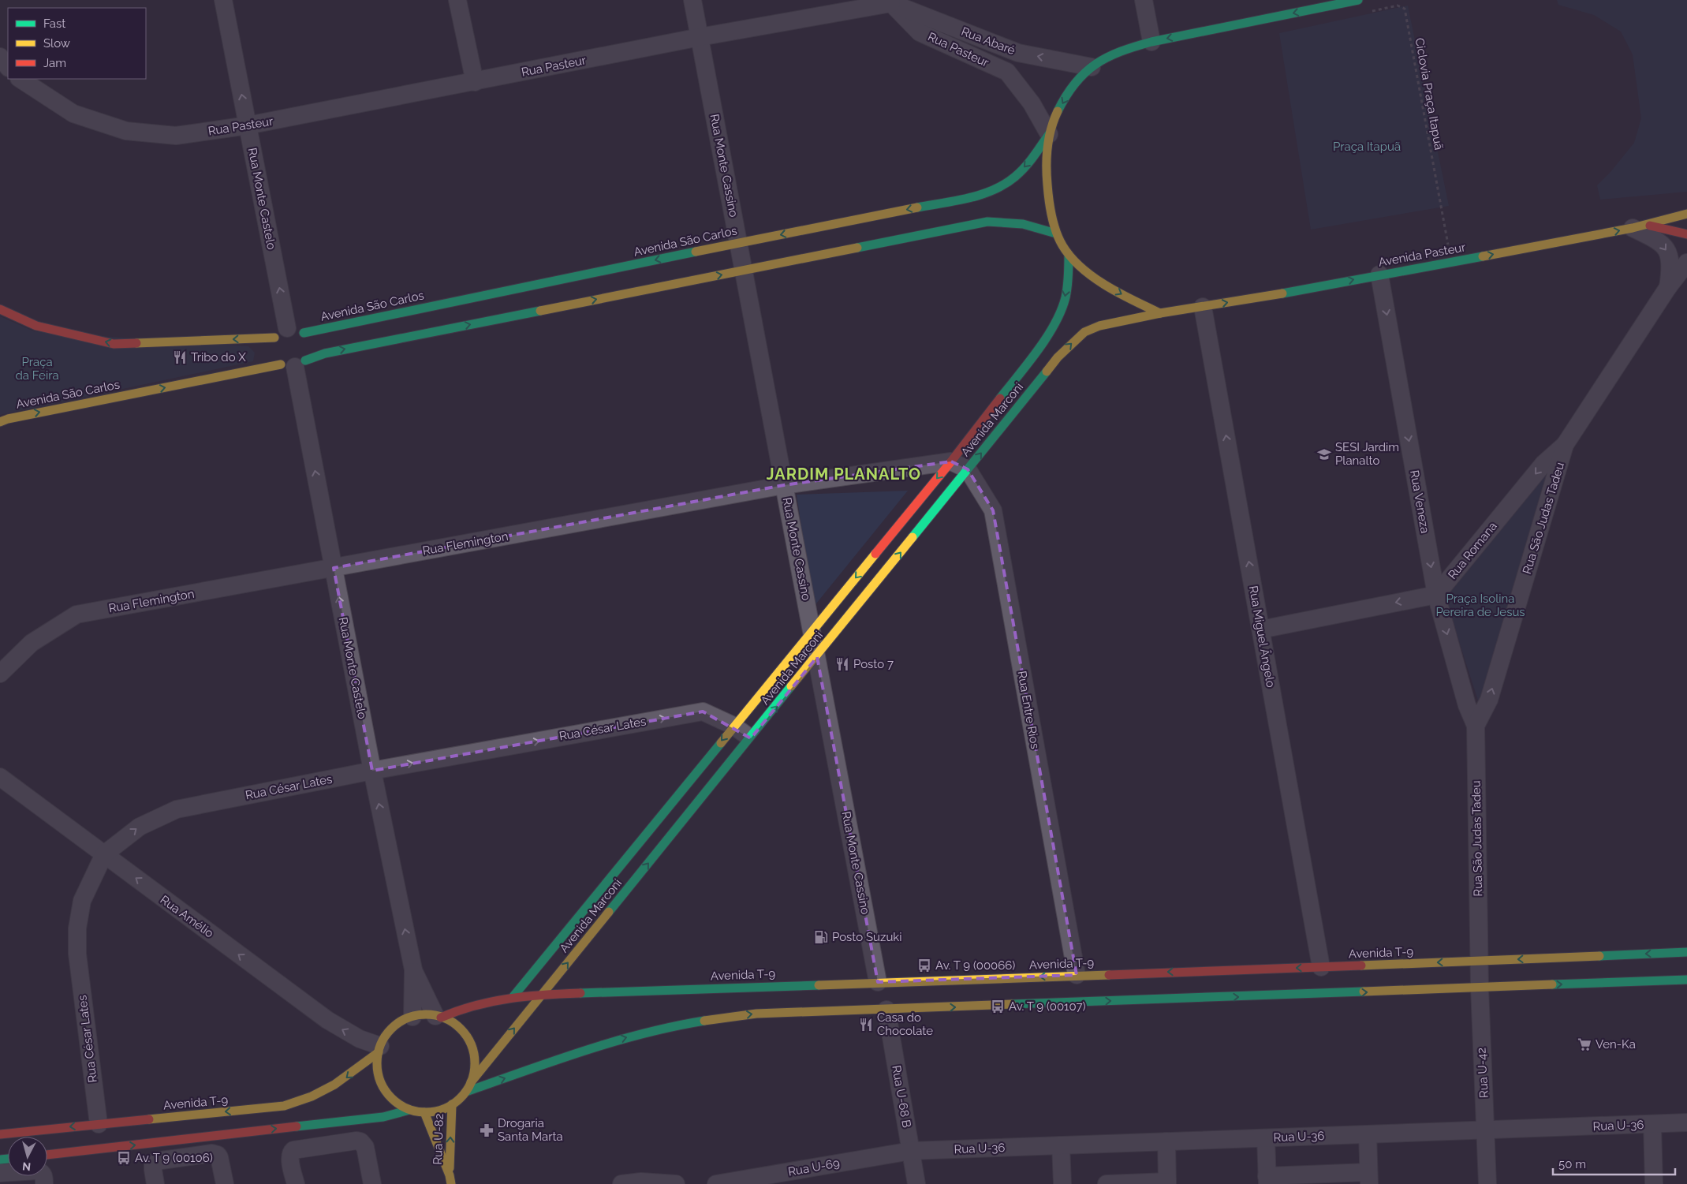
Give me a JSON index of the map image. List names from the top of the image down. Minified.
{"streets":{"main road":["Avenida São Carlos","Avenida Pasteur","Avenida Marconi","Avenida T-9","Rua U-82"],"street":["Rua Abaré","Rua Pasteur","Rua Monte Cassino","Rua Monte Castelo","Rua Veneza","Rua São Judas Tadeu","Rua Flemington","Rua Romana","Rua Miguel Ângelo","Rua Entre Rios","Rua César Lates","Rua Amélio","Rua U-42","Rua U-68 B","Rua U-36","Rua U-69"],"path":["Ciclovia Praça Itapuã"]},"crossings":[["Rua Abaré","Rua Pasteur"],["Rua Pasteur","Rua Monte Cassino"],["Rua Pasteur","Rua Monte Castelo"],["Rua Pasteur","Avenida São Carlos"],["Ciclovia Praça Itapuã","Avenida Pasteur"],["Rua Monte Cassino","Avenida São Carlos"],["Rua Monte Cassino","Avenida Marconi"],["Rua Monte Cassino","Rua Flemington"],["Rua Monte Cassino","Avenida T-9"],["Rua Monte Castelo","Avenida São Carlos"],["Rua Monte Castelo","Avenida Marconi"],["Rua Monte Castelo","Rua Flemington"],["Rua Monte Castelo","Rua César Lates"],["Rua Monte Castelo","Rua Amélio"],["Rua Monte Castelo","Avenida T-9"],["Rua Monte Castelo","Rua U-82"],["Avenida Pasteur","Avenida Marconi"],["Avenida Pasteur","Rua Veneza"],["Avenida Pasteur","Rua São Judas Tadeu"],["Avenida Pasteur","Rua Miguel Ângelo"],["Avenida Marconi","Rua Flemington"],["Avenida Marconi","Rua Entre Rios"],["Avenida Marconi","Rua César Lates"],["Avenida Marconi","Rua Amélio"],["Avenida Marconi","Avenida T-9"],["Avenida Marconi","Rua U-82"],["Rua Veneza","Rua São Judas Tadeu"],["Rua Veneza","Rua Romana"],["Rua São Judas Tadeu","Rua Romana"],["Rua São Judas Tadeu","Avenida T-9"],["Rua São Judas Tadeu","Rua U-42"],["Rua Miguel Ângelo","Avenida T-9"],["Rua Entre Rios","Avenida T-9"],["Rua César Lates","Rua Amélio"],["Rua César Lates","Avenida T-9"],["Rua Amélio","Avenida T-9"],["Rua Amélio","Rua U-82"],["Avenida T-9","Rua U-42"],["Avenida T-9","Rua U-82"],["Rua U-42","Rua U-36"],["Rua U-68 B","Rua U-36"],["Rua U-68 B","Rua U-69"],["Rua U-36","Rua U-69"]],"one_way":["Rua Abaré","Rua Monte Castelo","Avenida Pasteur","Rua Veneza","Rua Romana","Rua Miguel Ângelo","Rua César Lates","Rua Amélio"],"districts":["JARDIM PLANALTO"],"parks":["Praça Itapuã","Praça da Feira","Praça Isolina Pereira de Jesus"],"places":{"restaurant":["Tribo do X","Posto 7","Casa do Chocolate"],"school or university":["SESI Jardim Planalto"],"fuel station":["Posto Suzuki"],"bus stop":["Av. T 9 (00066)","Av. T 9 (00107)","Av. T 9 (00106)"],"supermarket":["Ven-Ka"],"pharmacy":["Drogaria Santa Marta"]},"legend":["Fast","Slow","Jam"],"scale_bar":"50 m","north":"bottom"}
